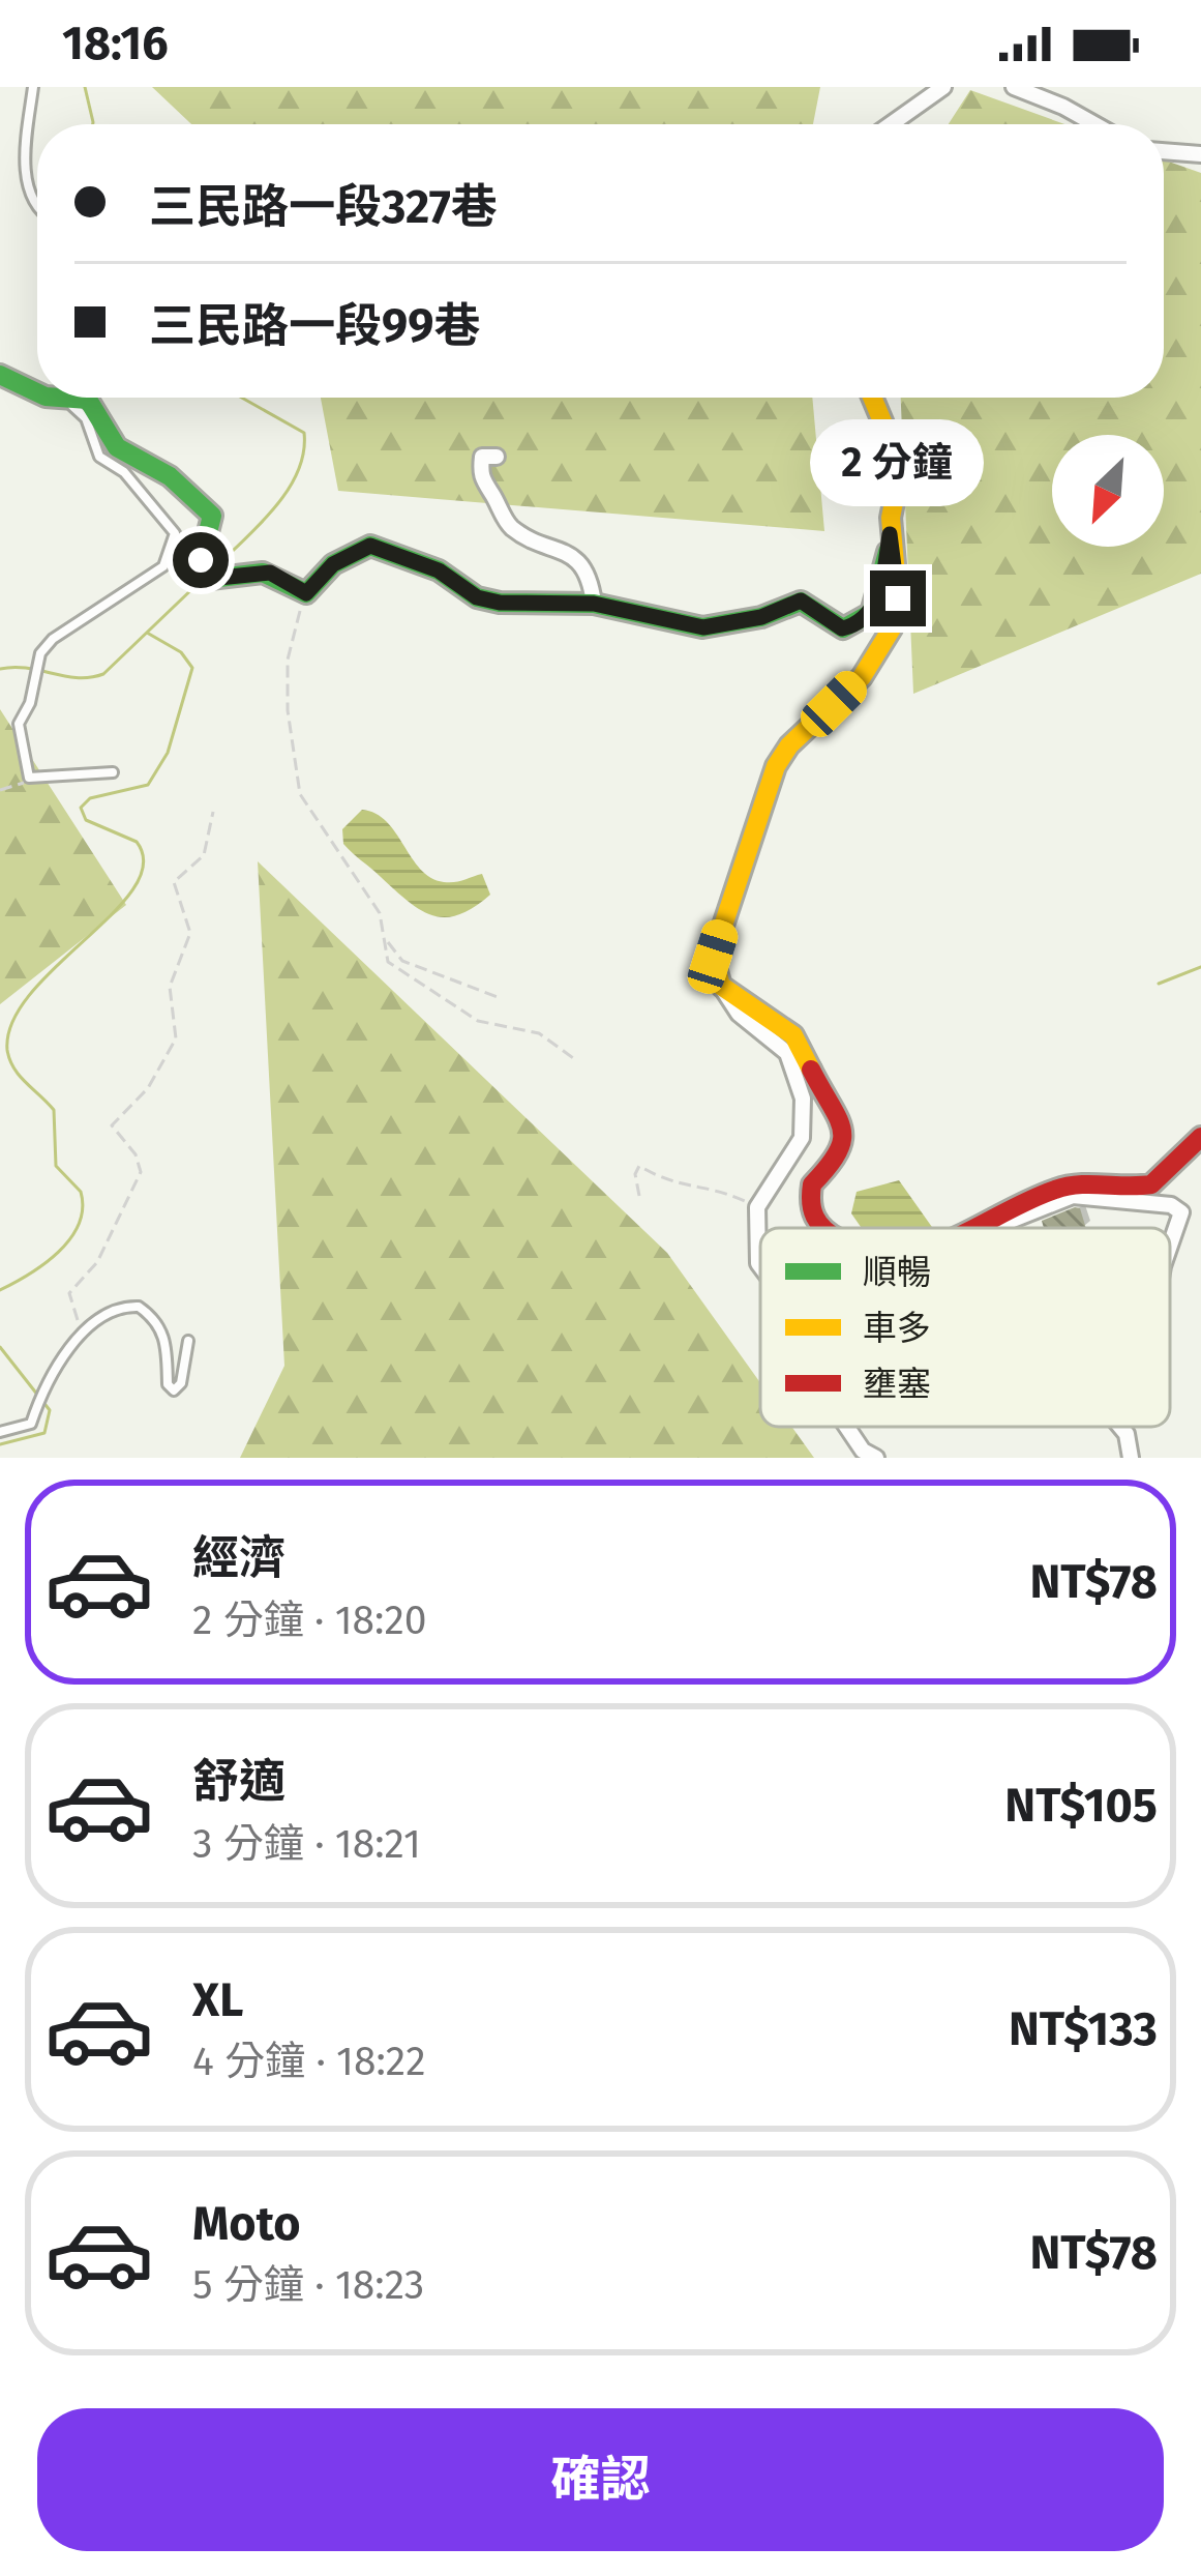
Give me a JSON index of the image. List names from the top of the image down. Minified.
{"legend":["順暢","車多","壅塞"],"north":"bottom left","page":{"status":"18:16","banner":["三民路一段327巷","三民路一段99巷"],"bubble":"2 分鐘","list":[{"name":"經濟","note":"2 分鐘 · 18:20","value":"NT$78"},{"name":"舒適","note":"3 分鐘 · 18:21","value":"NT$105"},{"name":"XL","note":"4 分鐘 · 18:22","value":"NT$133"},{"name":"Moto","note":"5 分鐘 · 18:23","value":"NT$78"}],"buttons":"確認"}}
